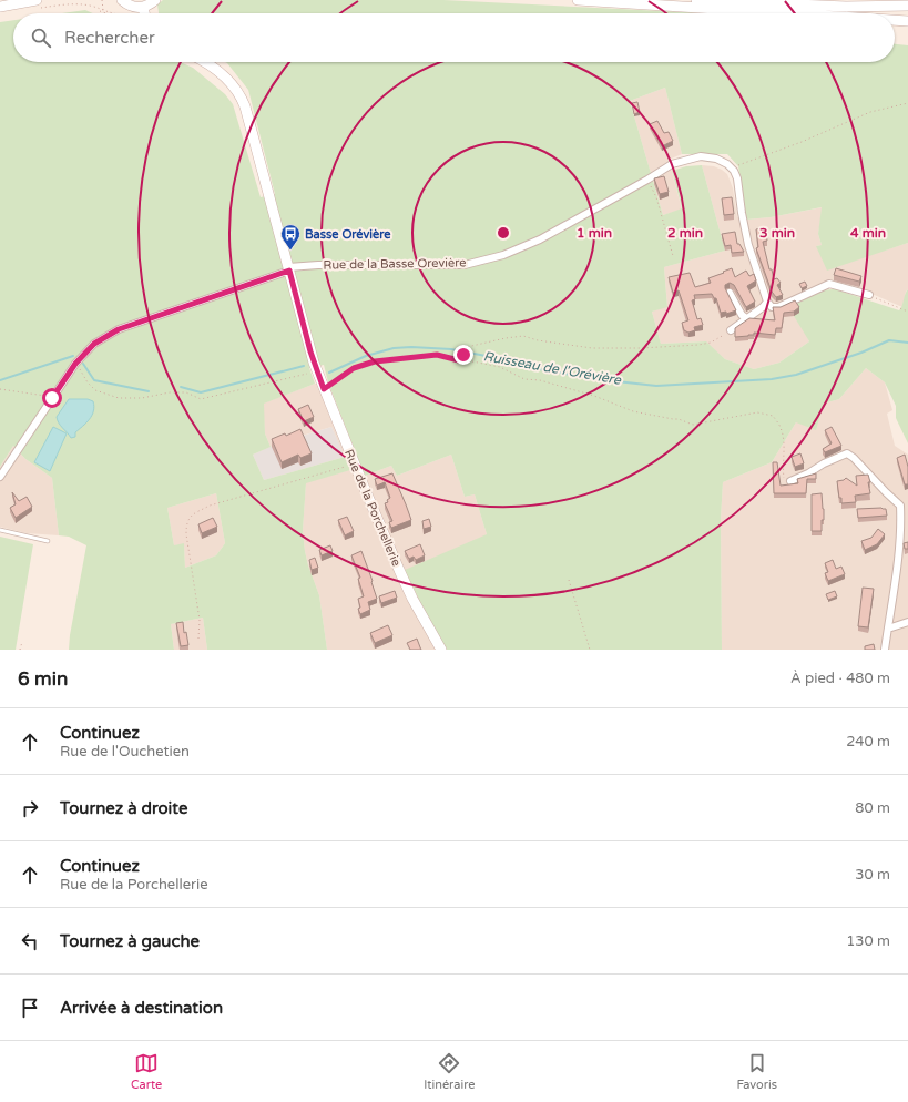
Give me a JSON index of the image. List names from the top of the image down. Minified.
{"streets":{"street":["Rue de la Basse Orevière","Rue de la Porchellerie"]},"crossings":[["Rue de la Basse Orevière","Rue de la Porchellerie"]],"water":["Ruisseau de l'Orévière"],"places":{"bus stop":["Basse Orévière"]},"page":{"search":"Rechercher","heading":["6 min","À pied · 480 m"],"list":[["Continuez","Rue de l'Ouchetien","240 m"],["Tournez à droite","80 m"],["Continuez","Rue de la Porchellerie","30 m"],["Tournez à gauche","130 m"],"Arrivée à destination"],"nav":["Carte","Itinéraire","Favoris"]},"rings":["1 min","2 min","3 min","4 min"]}
